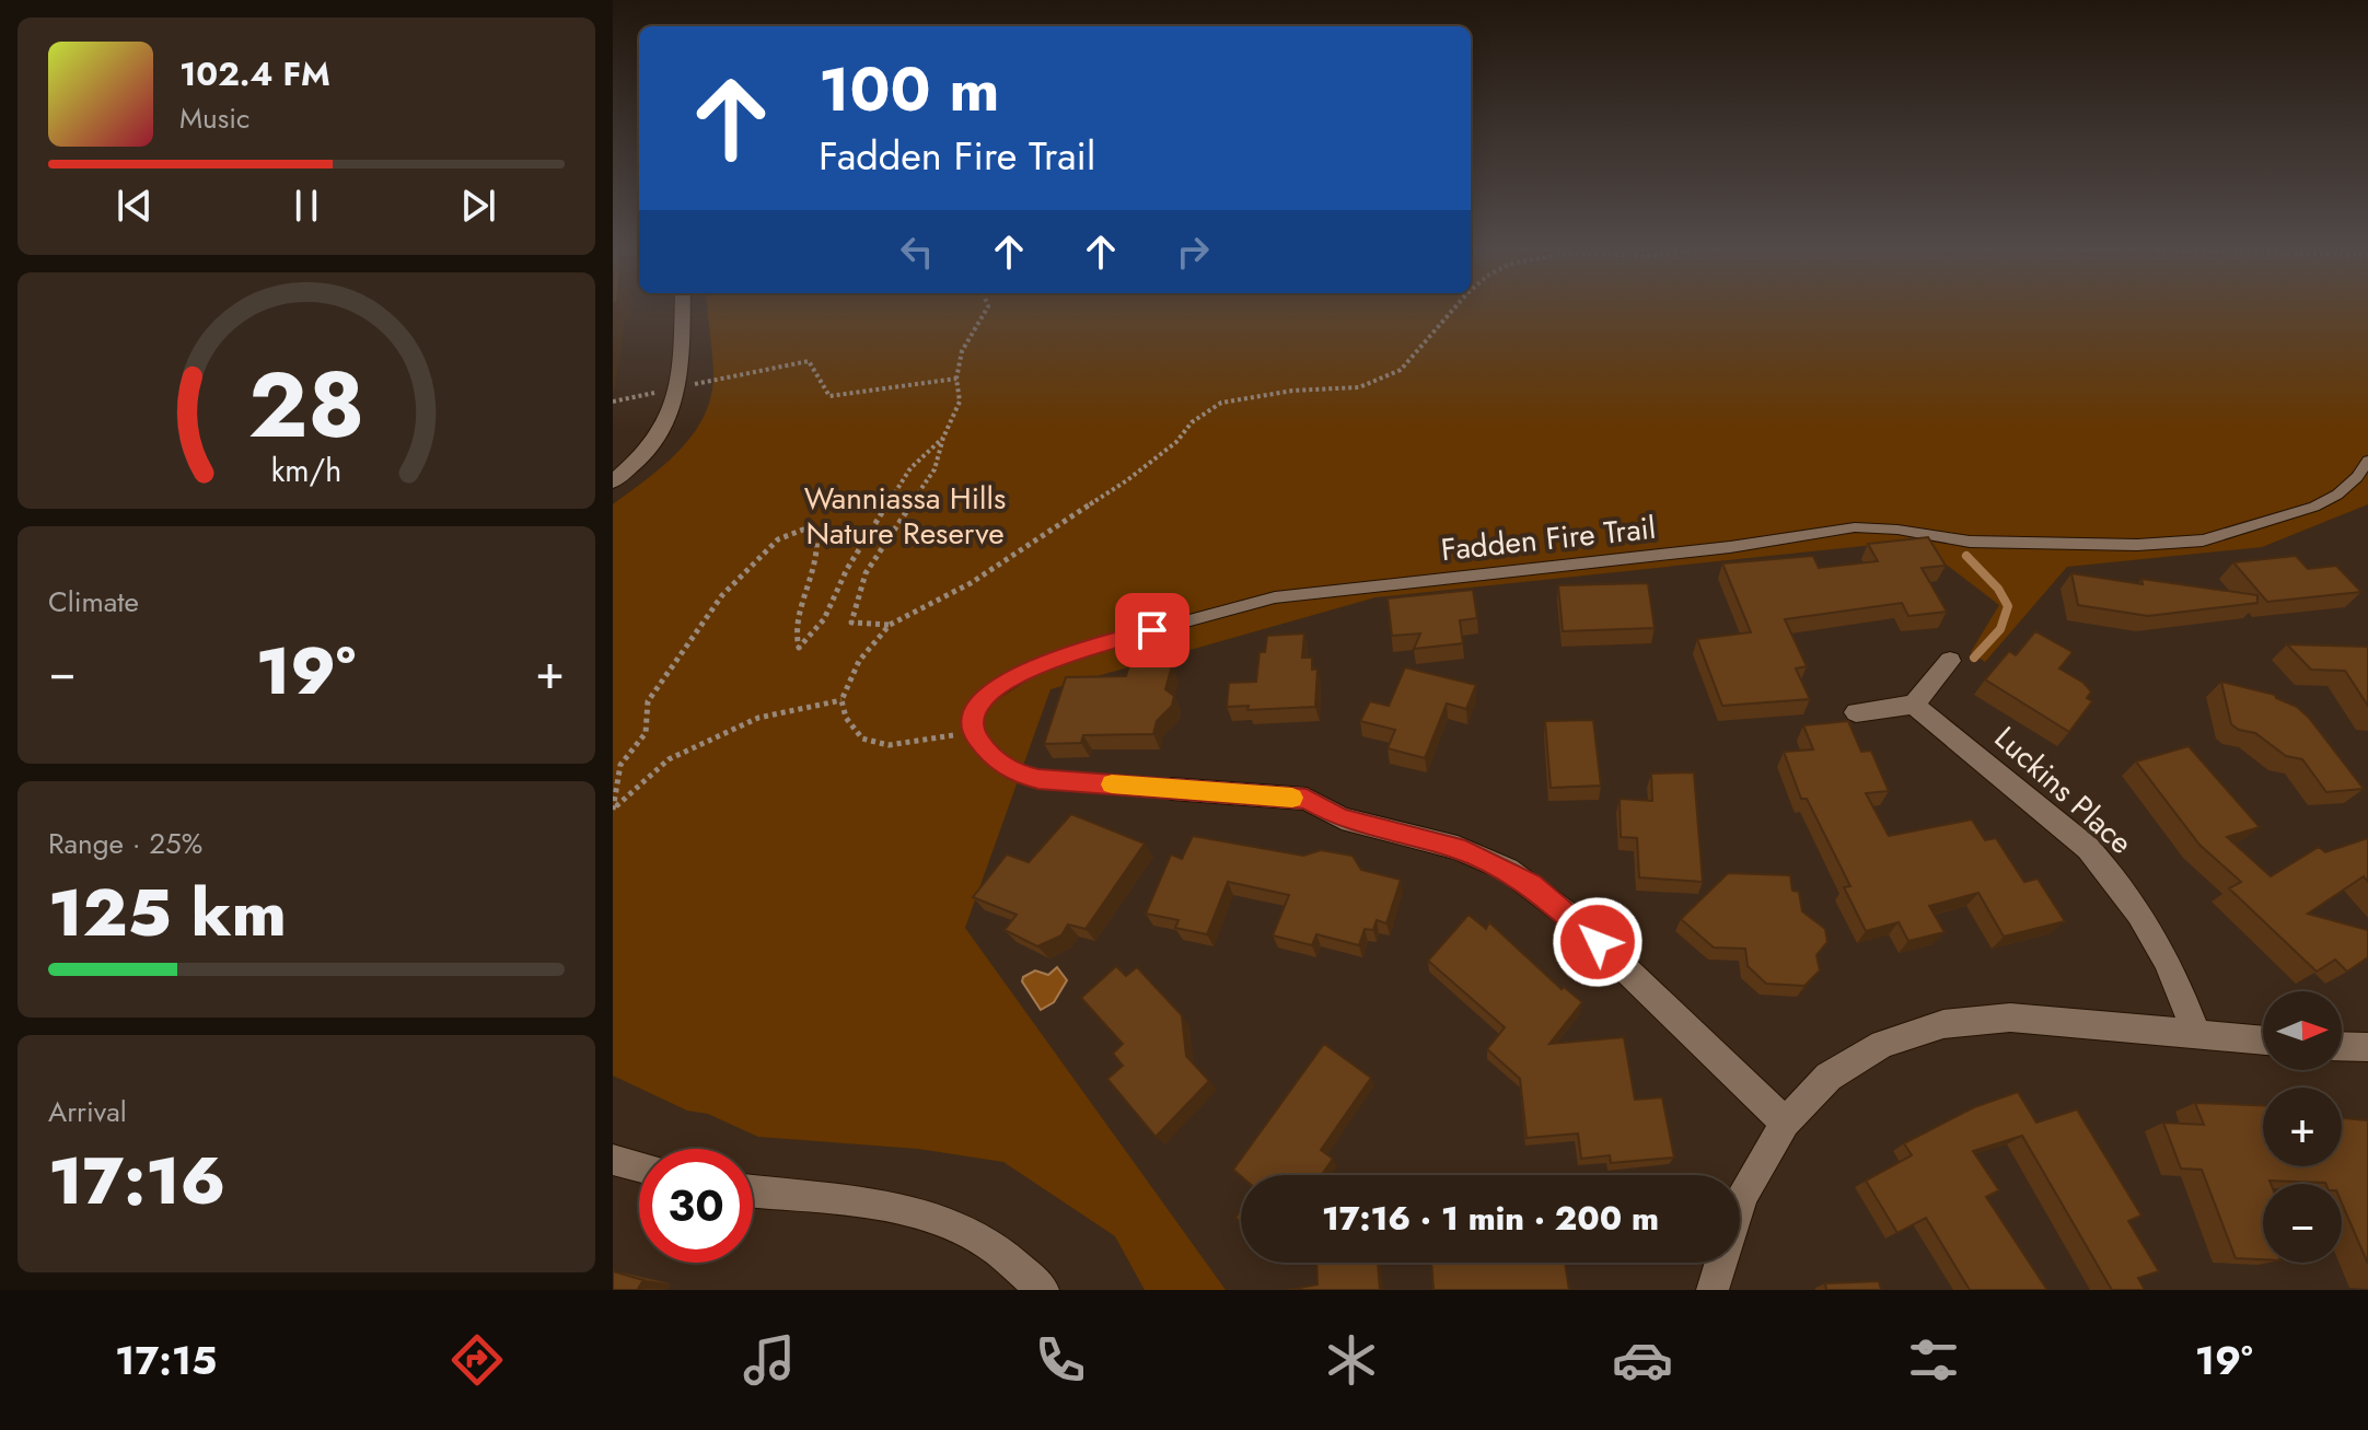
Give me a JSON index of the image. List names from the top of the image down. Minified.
{"streets":{"street":["Luckins Place"],"lane":["Fadden Fire Trail"]},"parks":["Wanniassa Hills Nature Reserve"],"north":"right","page":{"turn":["100 m","Fadden Fire Trail"],"song":["102.4 FM","Music"],"tile":["Climate",["Range · 25%","125 km"],["Arrival","17:16"]],"heat":["−","19°","+"],"map_buttons":["+","−"],"limit":"30","trip":"17:16 · 1 min · 200 m","tabs":["17:15","19°"],"gauge":["28","km/h"]}}
